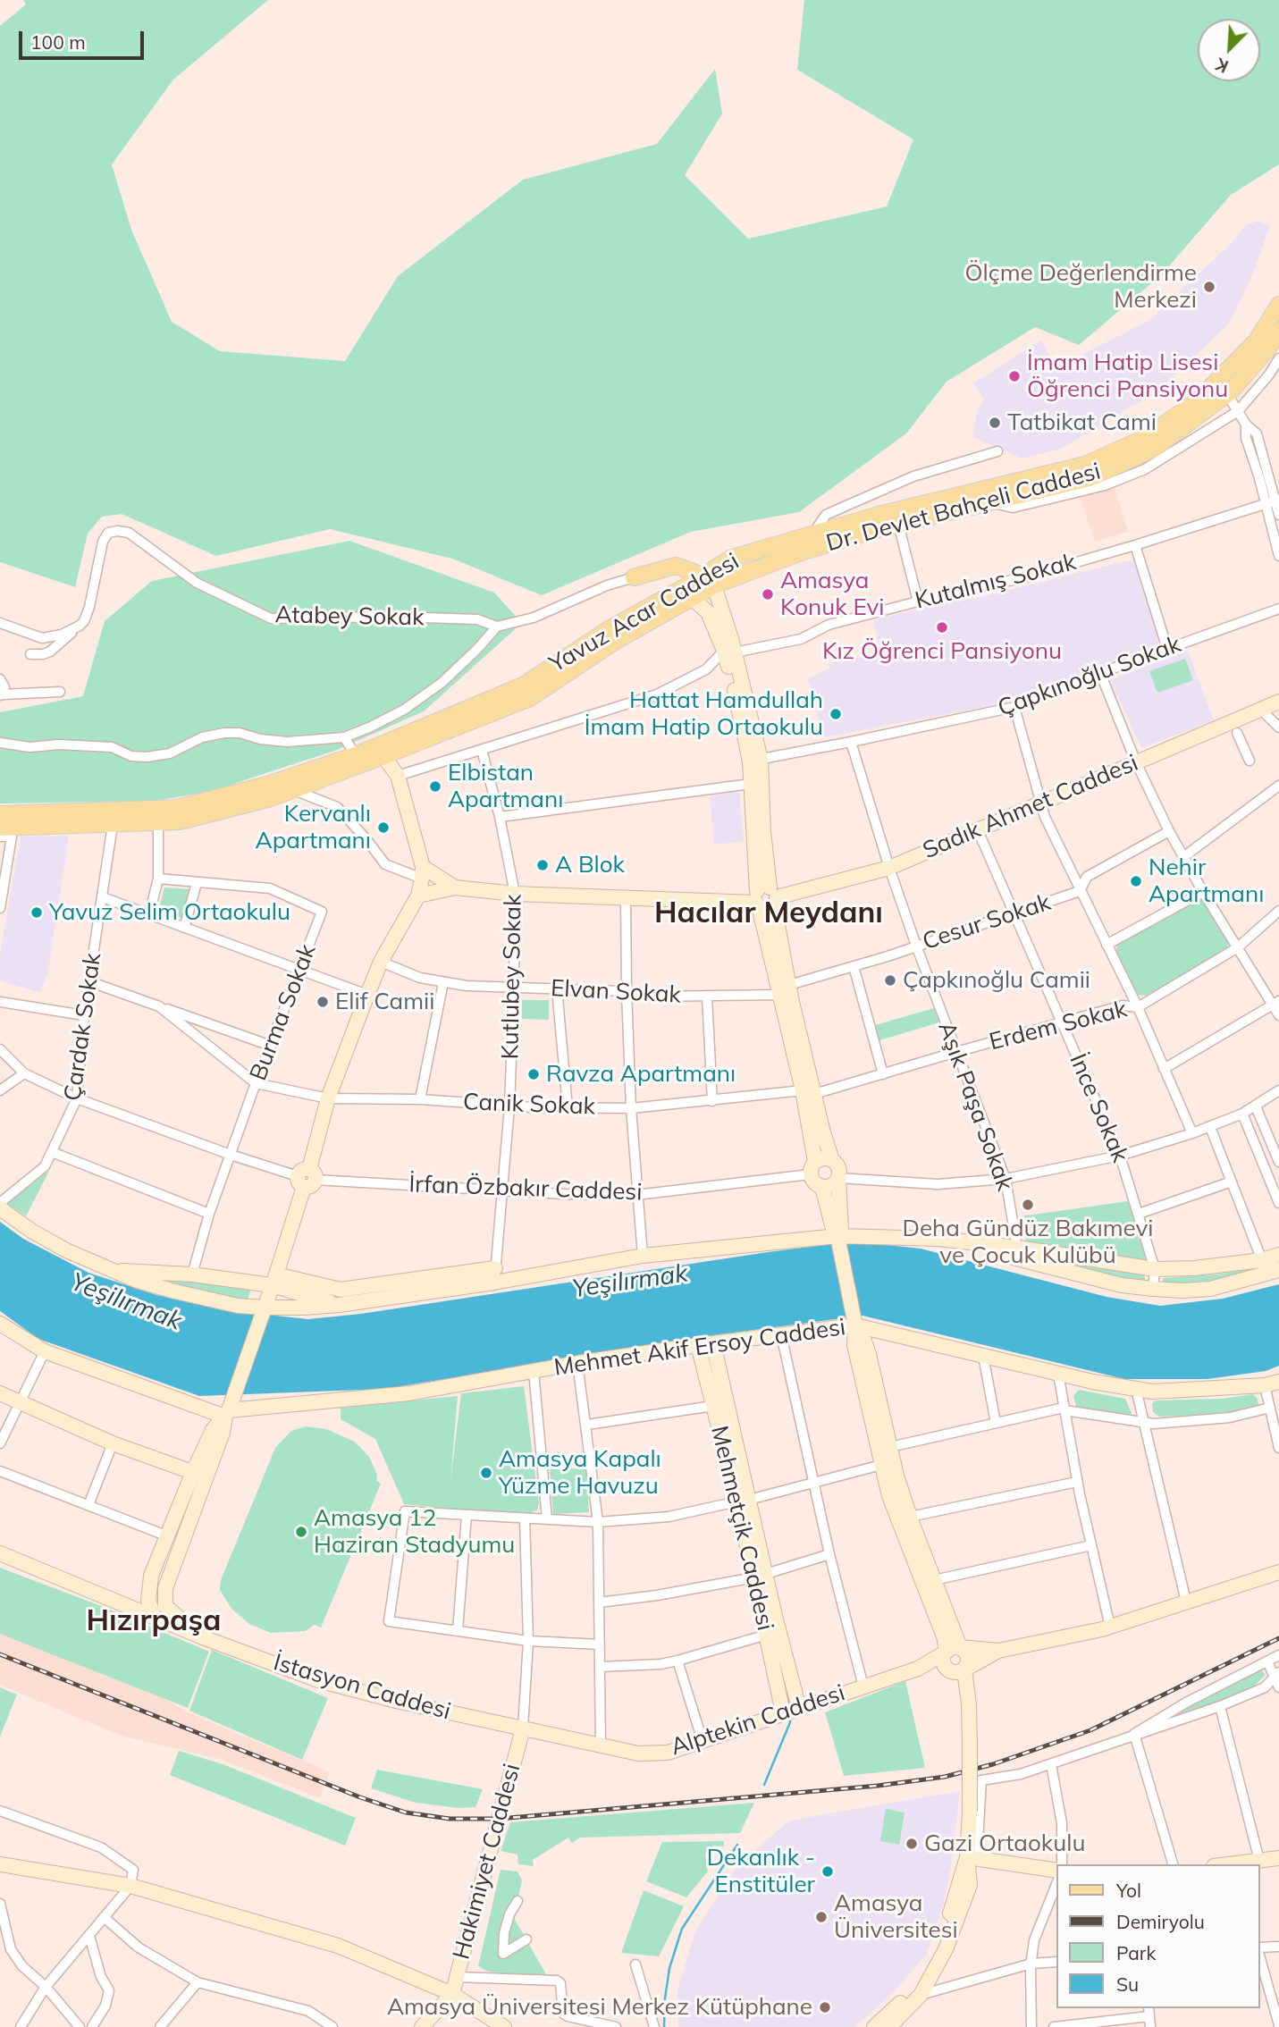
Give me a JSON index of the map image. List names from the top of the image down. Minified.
{"streets":{"main road":["Dr. Devlet Bahçeli Caddesi","Yavuz Acar Caddesi"],"street":["Kutalmış Sokak","Atabey Sokak","Çapkınoğlu Sokak","Sadık Ahmet Caddesi","Cesur Sokak","Kutlubey Sokak","Elvan Sokak","Burma Sokak","Erdem Sokak","Çardak Sokak","Canik Sokak","Aşık Paşa Sokak","İnce Sokak","İrfan Özbakır Caddesi","Mehmet Akif Ersoy Caddesi","Mehmetçik Caddesi","İstasyon Caddesi","Alptekin Caddesi","Hakimiyet Caddesi"]},"crossings":[["Dr. Devlet Bahçeli Caddesi","Yavuz Acar Caddesi"],["Yavuz Acar Caddesi","Çardak Sokak"],["Çapkınoğlu Sokak","Aşık Paşa Sokak"],["Sadık Ahmet Caddesi","Aşık Paşa Sokak"],["Sadık Ahmet Caddesi","İnce Sokak"],["Cesur Sokak","Elvan Sokak"],["Cesur Sokak","Aşık Paşa Sokak"],["Cesur Sokak","İnce Sokak"],["Kutlubey Sokak","Elvan Sokak"],["Kutlubey Sokak","Canik Sokak"],["Kutlubey Sokak","İrfan Özbakır Caddesi"],["Burma Sokak","Canik Sokak"],["Burma Sokak","İrfan Özbakır Caddesi"],["Erdem Sokak","Canik Sokak"],["Erdem Sokak","Aşık Paşa Sokak"],["Erdem Sokak","İnce Sokak"],["Çardak Sokak","İrfan Özbakır Caddesi"],["Mehmet Akif Ersoy Caddesi","Mehmetçik Caddesi"],["Mehmetçik Caddesi","Alptekin Caddesi"],["İstasyon Caddesi","Alptekin Caddesi"],["İstasyon Caddesi","Hakimiyet Caddesi"],["Alptekin Caddesi","Hakimiyet Caddesi"]],"districts":["Hacılar Meydanı","Hızırpaşa"],"water":["Yeşilırmak"],"places":["Ölçme Değerlendirme Merkezi","İmam Hatip Lisesi Öğrenci Pansiyonu","Tatbikat Cami","Amasya Konuk Evi","Kız Öğrenci Pansiyonu","Hattat Hamdullah İmam Hatip Ortaokulu","Elbistan Apartmanı","Kervanlı Apartmanı","A Blok","Nehir Apartmanı","Yavuz Selim Ortaokulu","Çapkınoğlu Camii","Elif Camii","Ravza Apartmanı","Deha Gündüz Bakımevi ve Çocuk Kulübü","Amasya Kapalı Yüzme Havuzu","Amasya 12 Haziran Stadyumu","Gazi Ortaokulu","Dekanlık - Enstitüler","Amasya Üniversitesi","Amasya Üniversitesi Merkez Kütüphane"],"legend":["Yol","Demiryolu","Park","Su"],"scale_bar":"100 m","north":"bottom left"}
